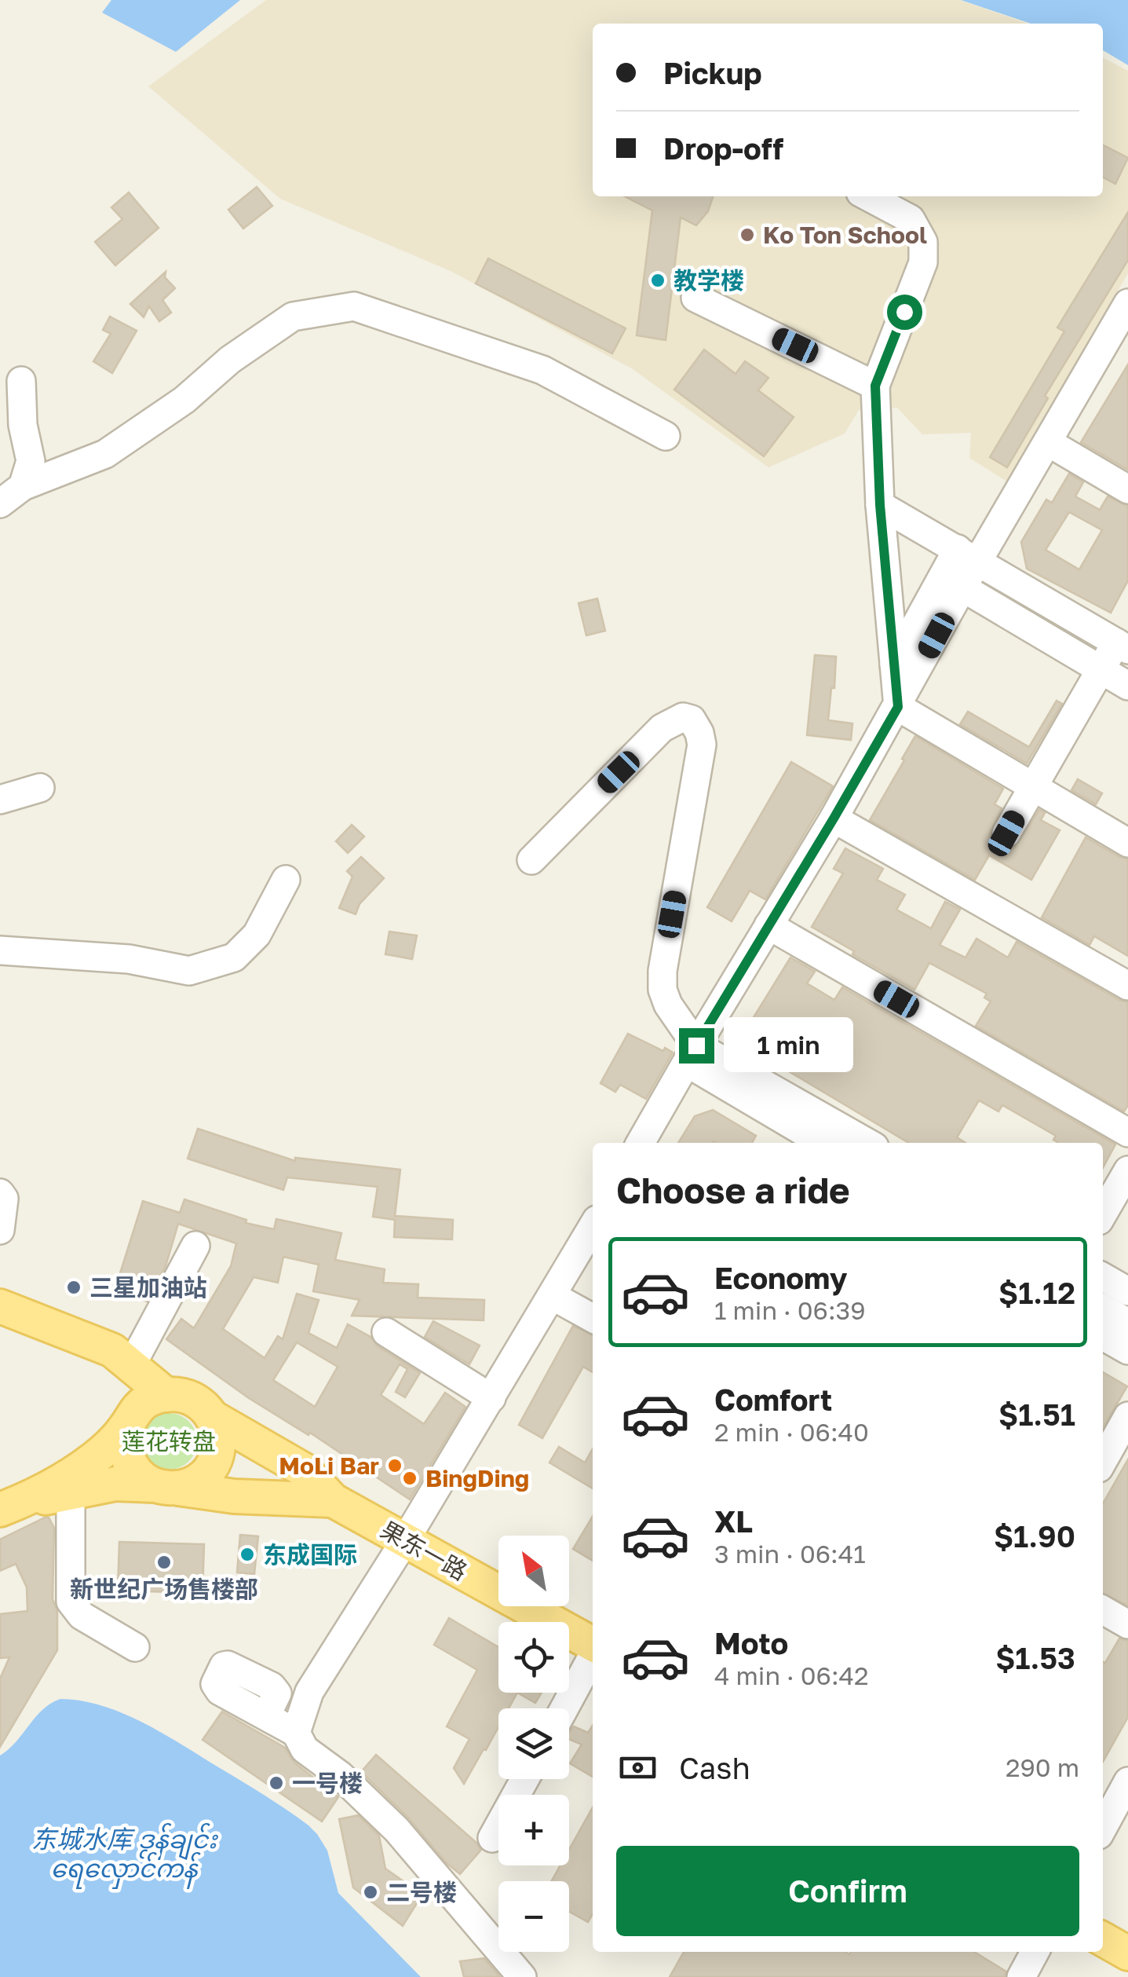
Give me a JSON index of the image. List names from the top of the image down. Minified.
{"streets":{"main road":["果东一路"]},"water":["东城水库 ဒွန်ချင်း ရေလှောင်ကန်"],"parks":["莲花转盘"],"places":["Ko Ton School","教学楼","三星加油站","MoLi Bar","BingDing","东成国际","新世纪广场售楼部","一号楼","二号楼"],"north":"top left","page":{"banner":["Pickup","Drop-off"],"bubble":"1 min","heading":"Choose a ride","list":[{"name":"Economy","note":"1 min · 06:39","value":"$1.12"},{"name":"Comfort","note":"2 min · 06:40","value":"$1.51"},{"name":"XL","note":"3 min · 06:41","value":"$1.90"},{"name":"Moto","note":"4 min · 06:42","value":"$1.53"}],"map_buttons":["+","−"],"pay":["Cash","290 m"],"buttons":"Confirm"}}
